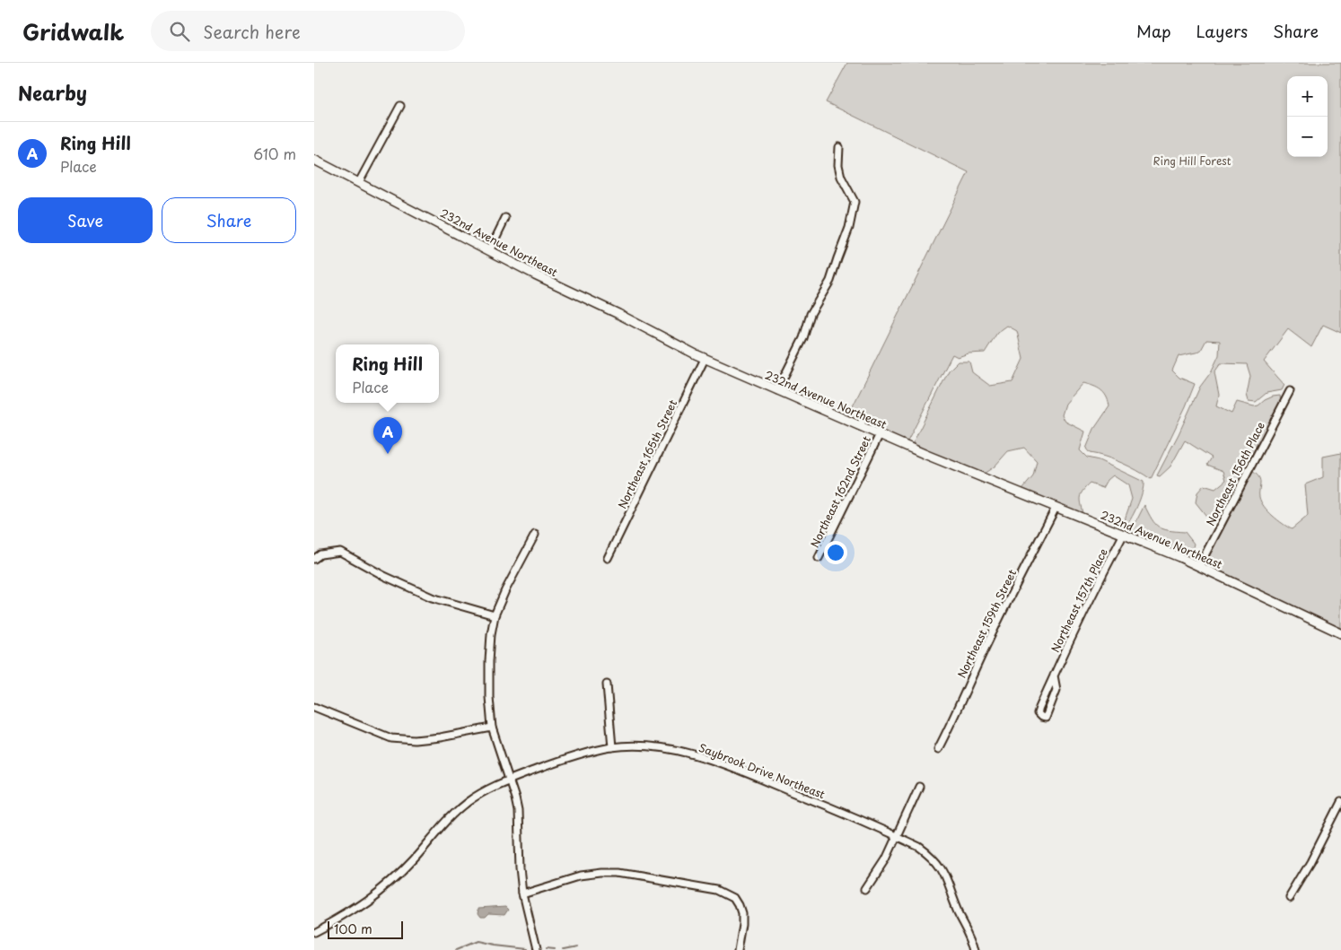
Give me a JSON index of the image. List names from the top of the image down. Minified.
{"streets":{"street":["232nd Avenue Northeast","Northeast 165th Street","Northeast 156th Place","Northeast 162nd Street","Northeast 157th Place","Northeast 159th Street","Saybrook Drive Northeast"]},"crossings":[["232nd Avenue Northeast","Northeast 165th Street"],["232nd Avenue Northeast","Northeast 156th Place"],["232nd Avenue Northeast","Northeast 162nd Street"],["232nd Avenue Northeast","Northeast 157th Place"],["232nd Avenue Northeast","Northeast 159th Street"]],"parks":["Ring Hill Forest"],"scale_bar":"100 m","page":{"header":"Gridwalk","search":"Search here","nav":["Map","Layers","Share"],"heading":"Nearby","map_buttons":["+","−"],"list":[{"mark":"A","name":"Ring Hill","note":"Place","value":"610 m"}],"buttons":["Save","Share"],"popup":["Ring Hill","Place"],"pins":"A","scale":"100 m"}}
